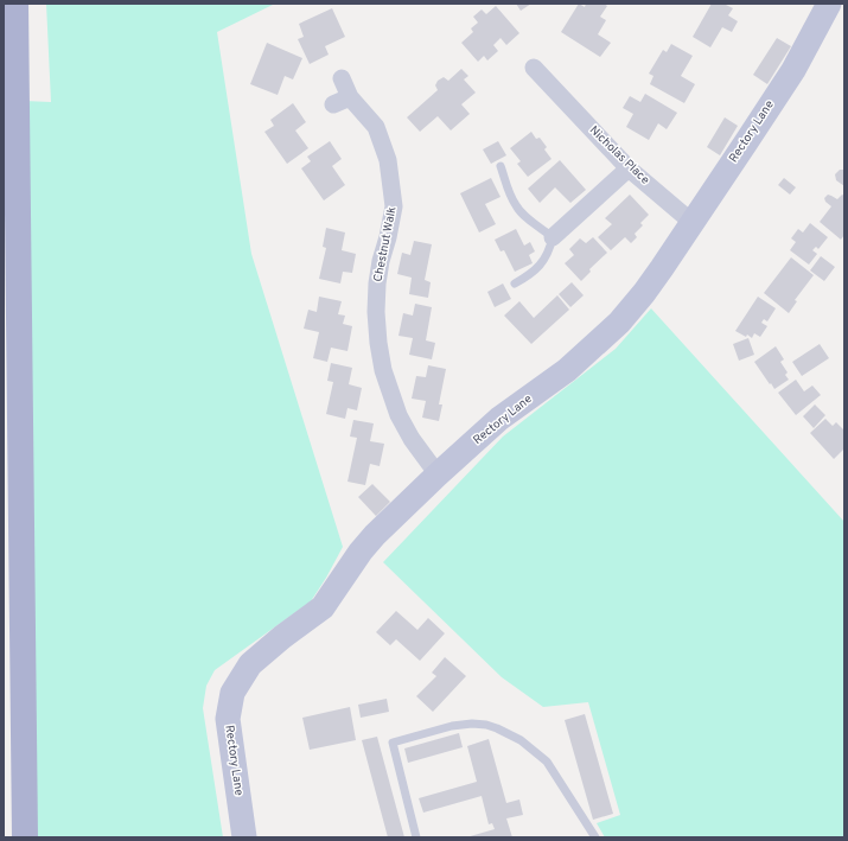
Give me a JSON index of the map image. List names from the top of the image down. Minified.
{"streets":{"street":["Rectory Lane","Nicholas Place","Chestnut Walk"]},"crossings":[["Rectory Lane","Nicholas Place"],["Rectory Lane","Chestnut Walk"]]}
